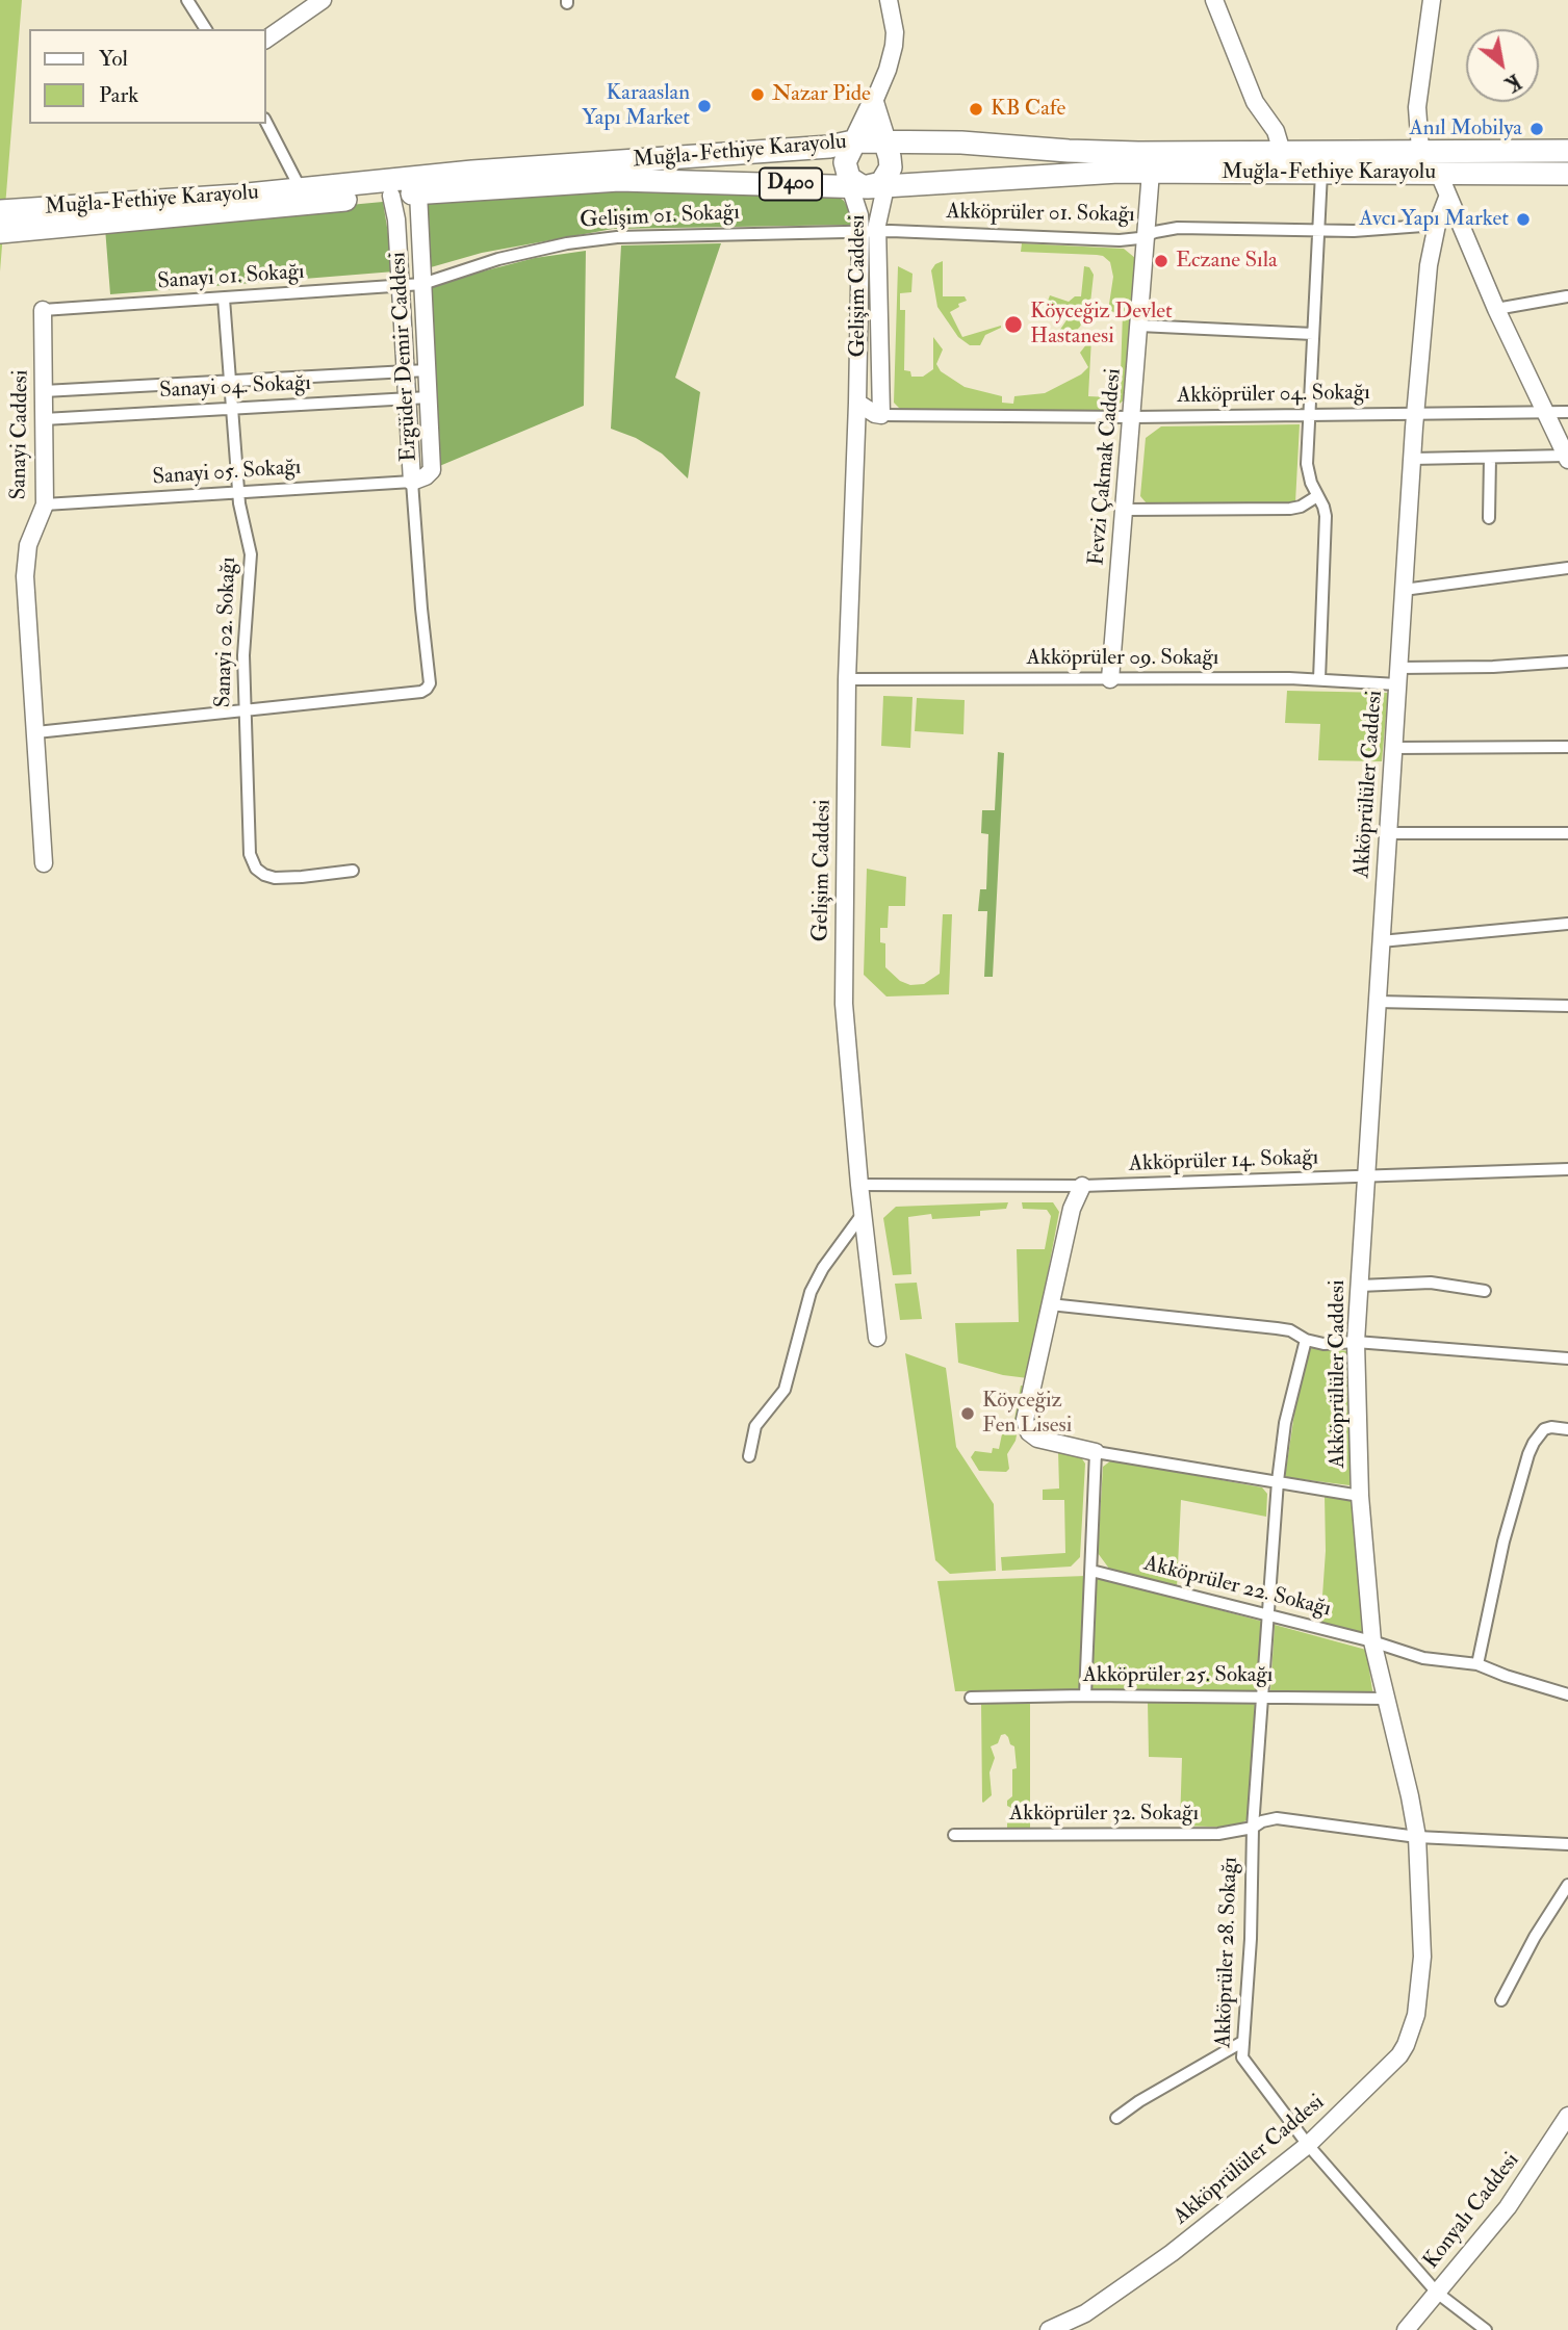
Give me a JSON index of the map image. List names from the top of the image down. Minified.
{"streets":{"highway":["Muğla-Fethiye Karayolu","D400"],"street":["Akköprüler 01. Sokağı","Gelişim 01. Sokağı","Sanayi 01. Sokağı","Gelişim Caddesi","Ergüder Demir Caddesi","Sanayi 04. Sokağı","Akköprüler 04. Sokağı","Sanayi Caddesi","Fevzi Çakmak Caddesi","Sanayi 05. Sokağı","Sanayi 02. Sokağı","Akköprüler 09. Sokağı","Akköprülüler Caddesi","Akköprüler 14. Sokağı","Akköprüler 22. Sokağı","Akköprüler 25. Sokağı","Akköprüler 32. Sokağı","Akköprüler 28. Sokağı","Konyalı Caddesi"]},"crossings":[["Muğla-Fethiye Karayolu","Gelişim Caddesi"],["Muğla-Fethiye Karayolu","Ergüder Demir Caddesi"],["Muğla-Fethiye Karayolu","Fevzi Çakmak Caddesi"],["Akköprüler 01. Sokağı","Gelişim 01. Sokağı"],["Akköprüler 01. Sokağı","Gelişim Caddesi"],["Akköprüler 01. Sokağı","Fevzi Çakmak Caddesi"],["Akköprüler 01. Sokağı","Akköprülüler Caddesi"],["Gelişim 01. Sokağı","Sanayi 01. Sokağı"],["Gelişim 01. Sokağı","Gelişim Caddesi"],["Gelişim 01. Sokağı","Ergüder Demir Caddesi"],["Sanayi 01. Sokağı","Ergüder Demir Caddesi"],["Sanayi 01. Sokağı","Sanayi Caddesi"],["Sanayi 01. Sokağı","Sanayi 02. Sokağı"],["Gelişim Caddesi","Akköprüler 04. Sokağı"],["Gelişim Caddesi","Akköprüler 09. Sokağı"],["Gelişim Caddesi","Akköprüler 14. Sokağı"],["Ergüder Demir Caddesi","Sanayi 04. Sokağı"],["Ergüder Demir Caddesi","Sanayi 05. Sokağı"],["Sanayi 04. Sokağı","Sanayi Caddesi"],["Sanayi 04. Sokağı","Sanayi 02. Sokağı"],["Akköprüler 04. Sokağı","Fevzi Çakmak Caddesi"],["Akköprüler 04. Sokağı","Akköprülüler Caddesi"],["Sanayi Caddesi","Sanayi 05. Sokağı"],["Fevzi Çakmak Caddesi","Akköprüler 09. Sokağı"],["Sanayi 05. Sokağı","Sanayi 02. Sokağı"],["Akköprüler 09. Sokağı","Akköprülüler Caddesi"],["Akköprülüler Caddesi","Akköprüler 14. Sokağı"],["Akköprülüler Caddesi","Akköprüler 22. Sokağı"],["Akköprülüler Caddesi","Akköprüler 25. Sokağı"],["Akköprülüler Caddesi","Akköprüler 32. Sokağı"],["Akköprülüler Caddesi","Akköprüler 28. Sokağı"],["Akköprüler 22. Sokağı","Akköprüler 28. Sokağı"],["Akköprüler 25. Sokağı","Akköprüler 28. Sokağı"],["Akköprüler 32. Sokağı","Akköprüler 28. Sokağı"],["Akköprüler 28. Sokağı","Konyalı Caddesi"]],"places":["Nazar Pide","Karaaslan Yapı Market","KB Cafe","Anıl Mobilya","Avcı Yapı Market","Eczane Sıla","Köyceğiz Devlet Hastanesi","Köyceğiz Fen Lisesi"],"legend":["Yol","Park"],"north":"bottom right"}
